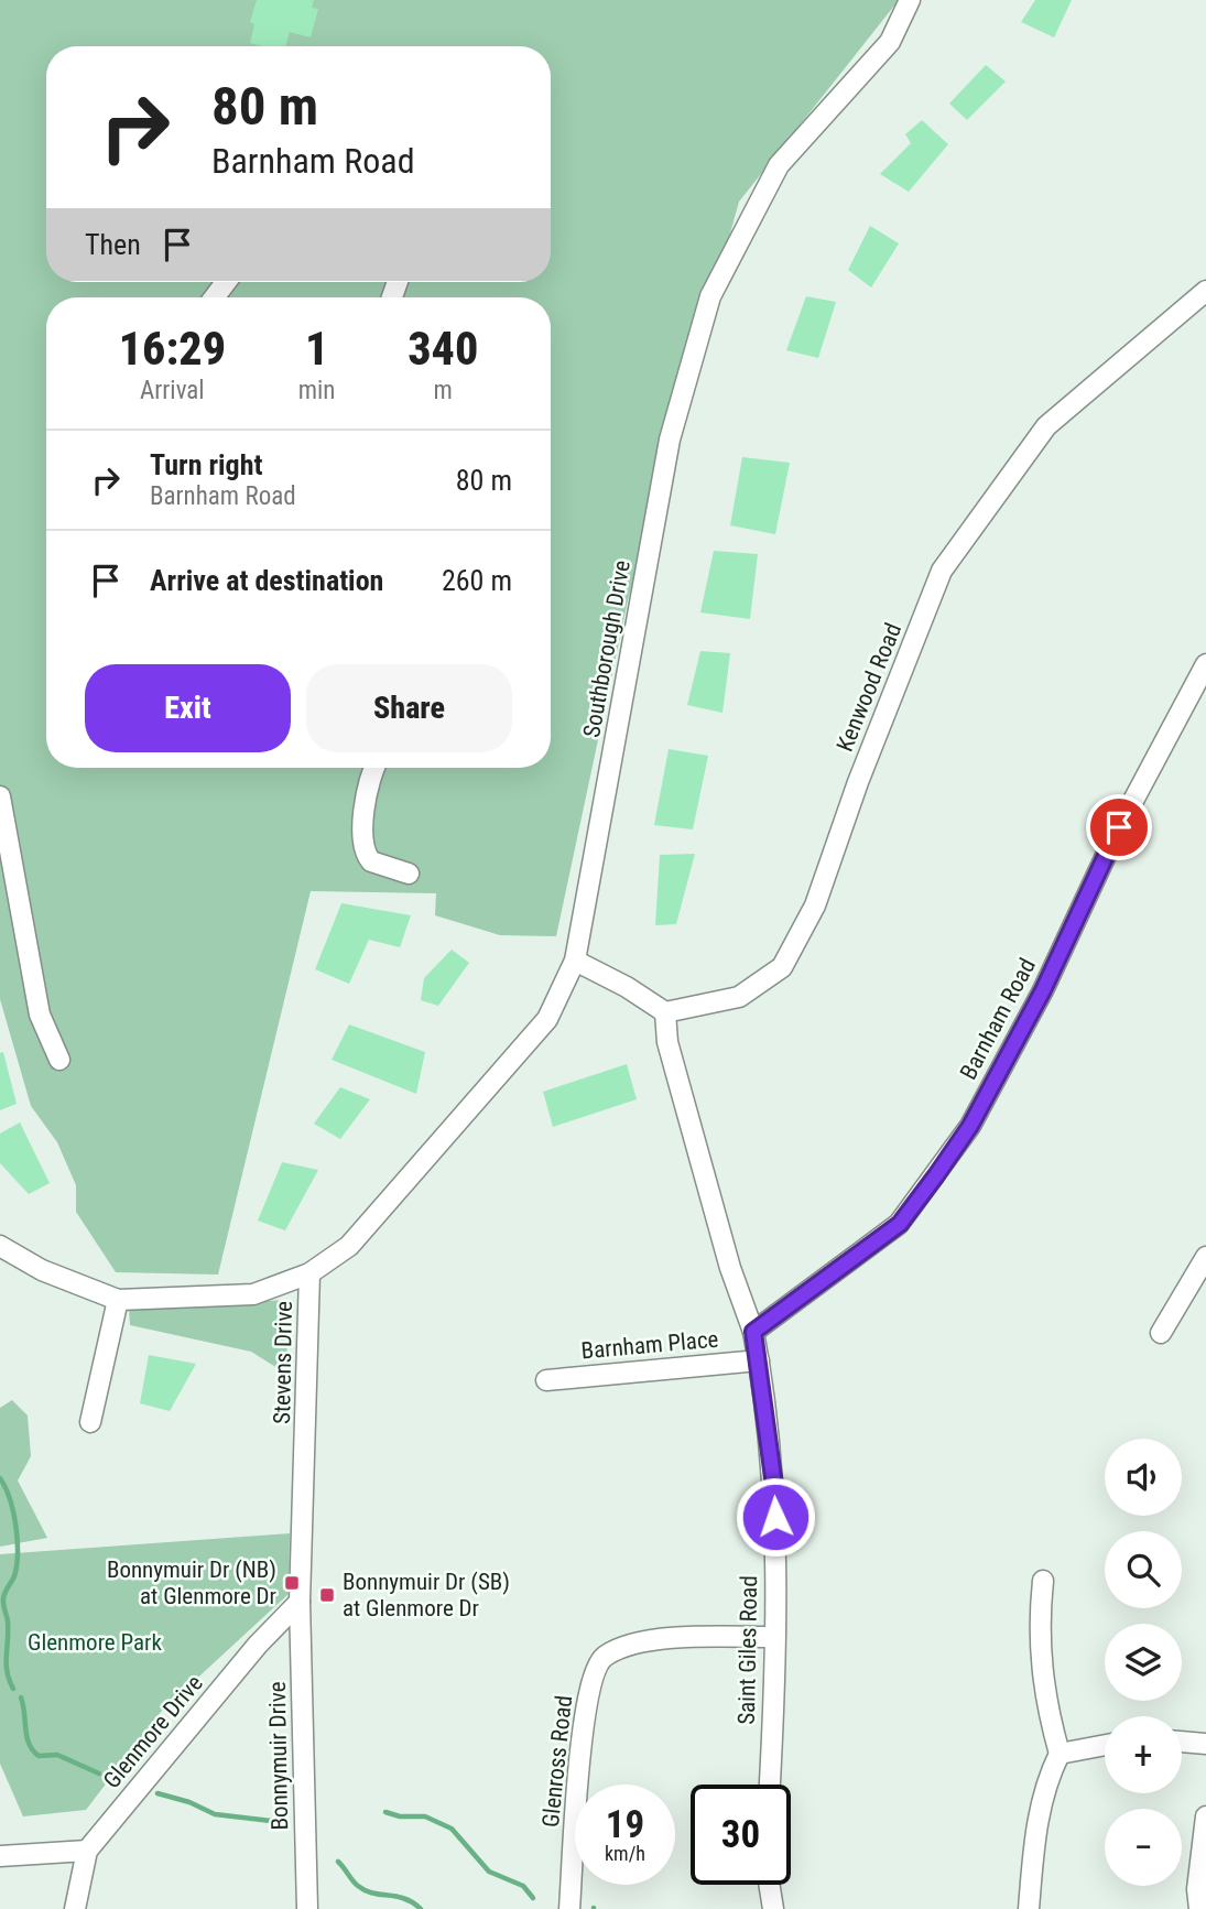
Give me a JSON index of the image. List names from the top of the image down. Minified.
{"streets":{"street":["Southborough Drive","Kenwood Road","Barnham Road","Barnham Place","Stevens Drive","Saint Giles Road","Glenmore Drive","Bonnymuir Drive","Glenross Road"]},"crossings":[["Southborough Drive","Stevens Drive"],["Barnham Place","Saint Giles Road"],["Stevens Drive","Glenmore Drive"],["Stevens Drive","Bonnymuir Drive"],["Saint Giles Road","Glenross Road"],["Glenmore Drive","Bonnymuir Drive"]],"parks":["Glenmore Park"],"places":{"transit":["Bonnymuir Dr (NB) at Glenmore Dr","Bonnymuir Dr (SB) at Glenmore Dr"]},"page":{"turn":["80 m","Barnham Road"],"then":"Then","eta":["16:29","Arrival","1","min","340","m"],"list":[{"name":"Turn right","note":"Barnham Road","value":"80 m"},{"name":"Arrive at destination","value":"260 m"}],"buttons":["Exit","Share"],"map_buttons":["+","−"],"speed":"19 km/h","limit":"30"}}
